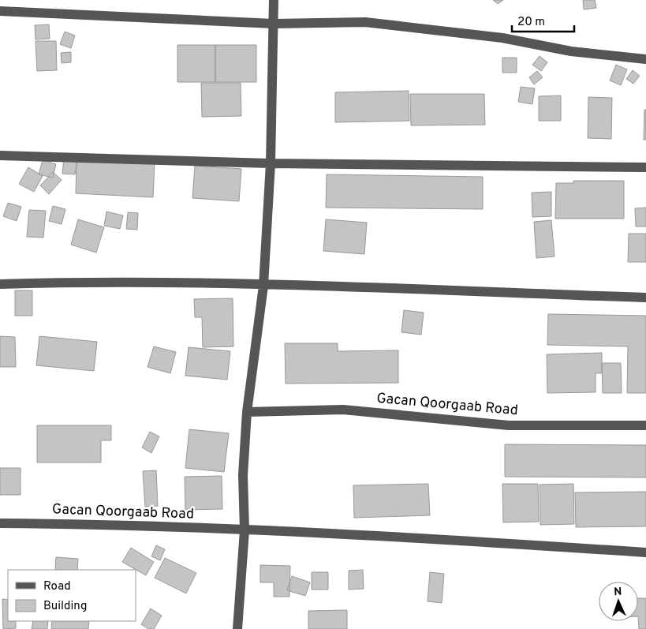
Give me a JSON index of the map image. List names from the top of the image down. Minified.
{"streets":{"street":["Gacan Qoorgaab Road"]},"legend":["Road","Building"],"scale_bar":"20 m","north":"top"}
